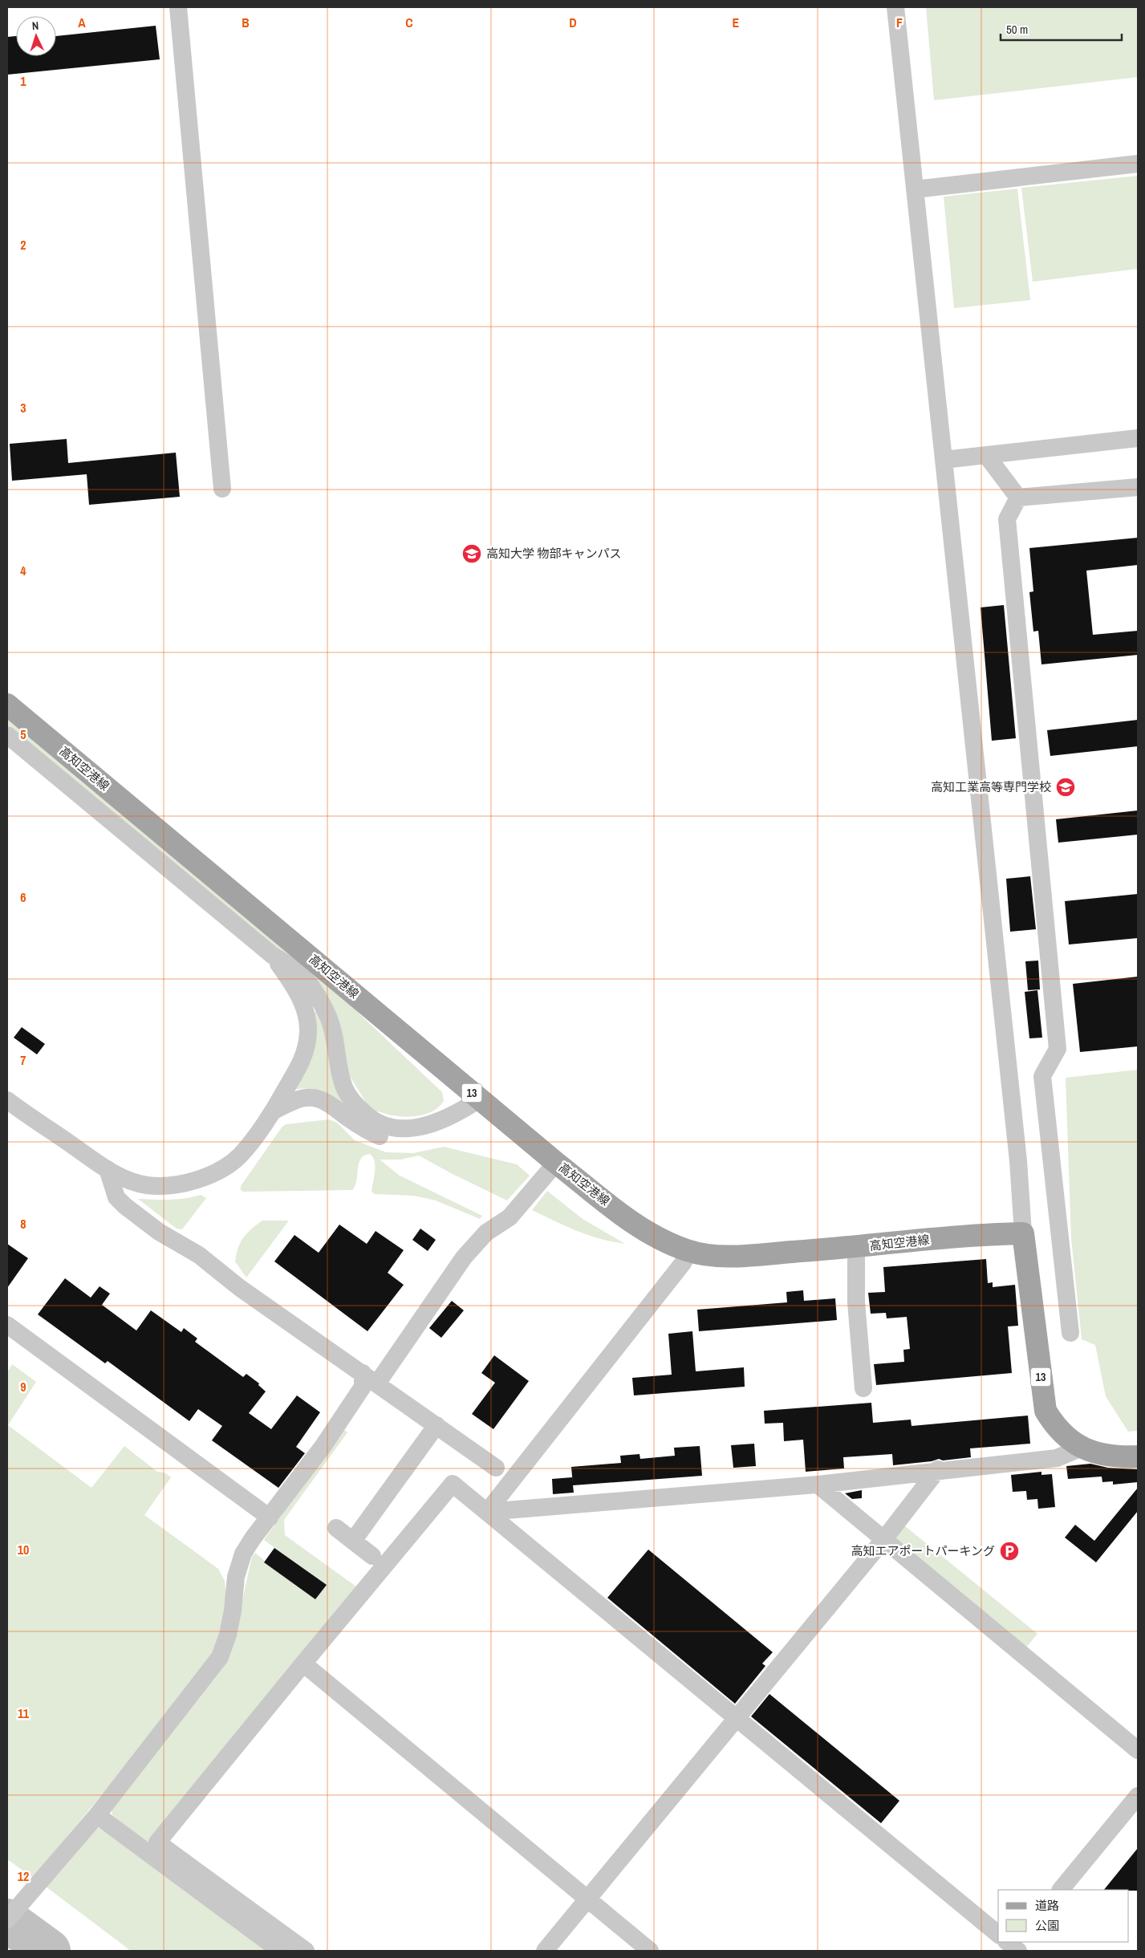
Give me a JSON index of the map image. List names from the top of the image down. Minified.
{"streets":{"main road":["高知空港線","13"]},"crossings":[["高知空港線","13"]],"places":{"school or university":["高知大学 物部キャンパス","高知工業高等専門学校"],"parking":["高知エアポートパーキング"]},"legend":["道路","公園"],"scale_bar":"50 m","north":"top","grid":{"columns":["A","B","C","D","E","F"],"rows":["1","2","3","4","5","6","7","8","9","10","11","12"]}}
